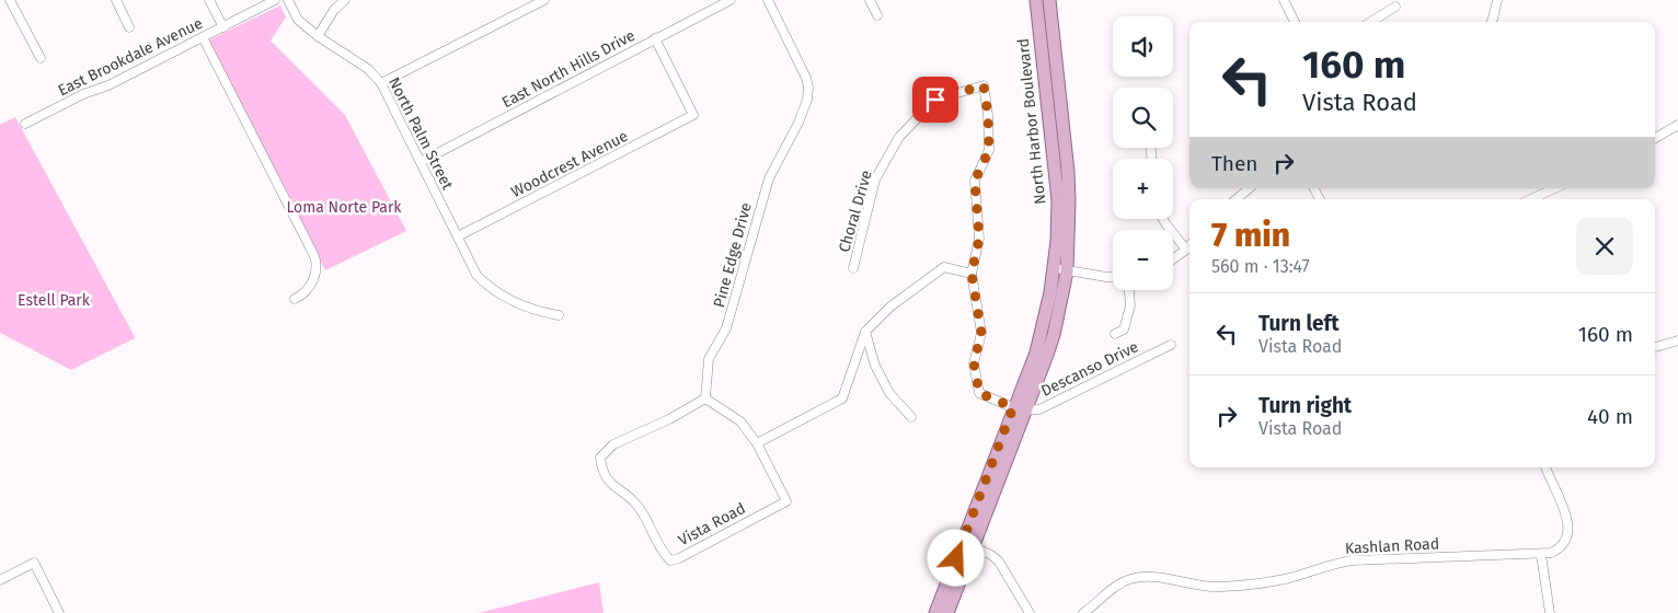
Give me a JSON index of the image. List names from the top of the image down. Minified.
{"streets":{"main road":["North Harbor Boulevard"],"street":["East Brookdale Avenue","East North Hills Drive","North Palm Street","Woodcrest Avenue","Choral Drive","Pine Edge Drive","Descanso Drive","Vista Road","Kashlan Road"]},"crossings":[["East North Hills Drive","North Palm Street"],["East North Hills Drive","Woodcrest Avenue"],["North Harbor Boulevard","Descanso Drive"],["North Palm Street","Woodcrest Avenue"],["Pine Edge Drive","Vista Road"]],"parks":["Loma Norte Park","Estell Park"],"page":{"map_buttons":["+","−"],"turn":["160 m","Vista Road"],"then":"Then","heading":["7 min","560 m · 13:47"],"list":[{"name":"Turn left","note":"Vista Road","value":"160 m"},{"name":"Turn right","note":"Vista Road","value":"40 m"}]}}
